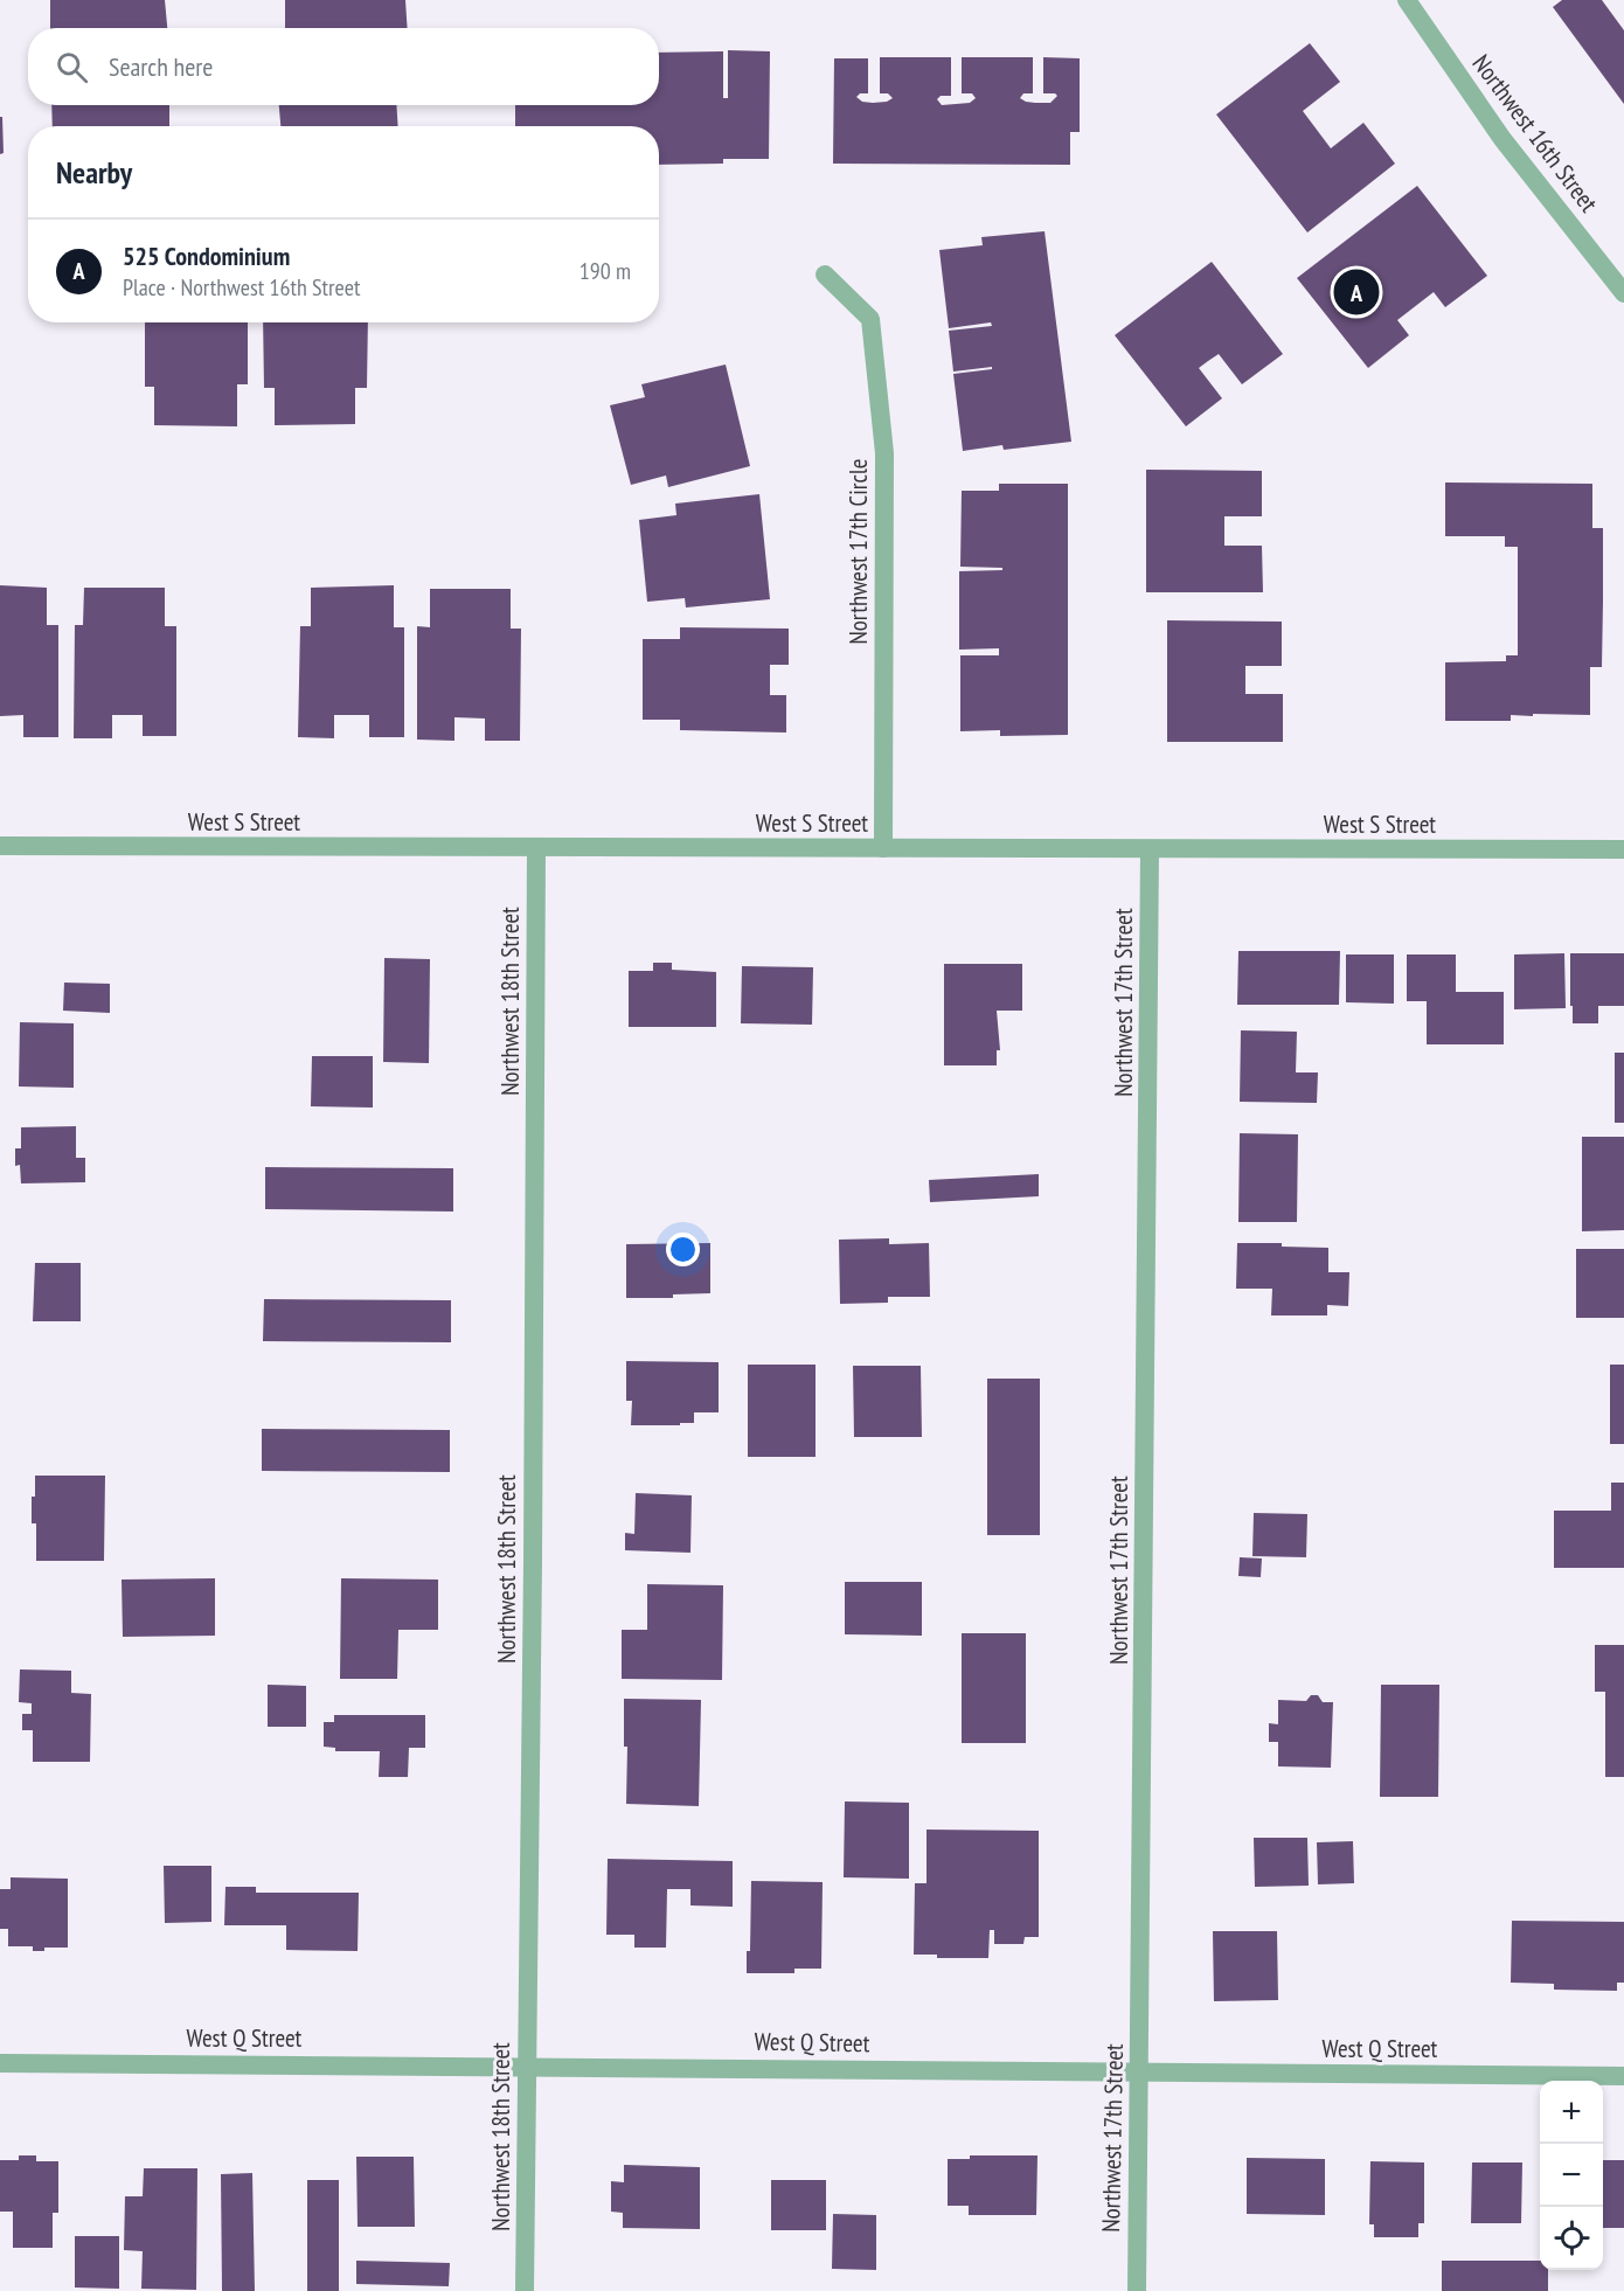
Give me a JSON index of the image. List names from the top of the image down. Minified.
{"streets":{"street":["Northwest 16th Street","Northwest 17th Circle","West S Street","Northwest 18th Street","Northwest 17th Street","West Q Street"]},"crossings":[["Northwest 17th Circle","West S Street"],["West S Street","Northwest 18th Street"],["West S Street","Northwest 17th Street"],["Northwest 18th Street","West Q Street"],["Northwest 17th Street","West Q Street"]],"page":{"search":"Search here","heading":"Nearby","list":[{"mark":"A","name":"525 Condominium","note":"Place · Northwest 16th Street","value":"190 m"}],"pins":"A","map_buttons":["+","−"]}}
